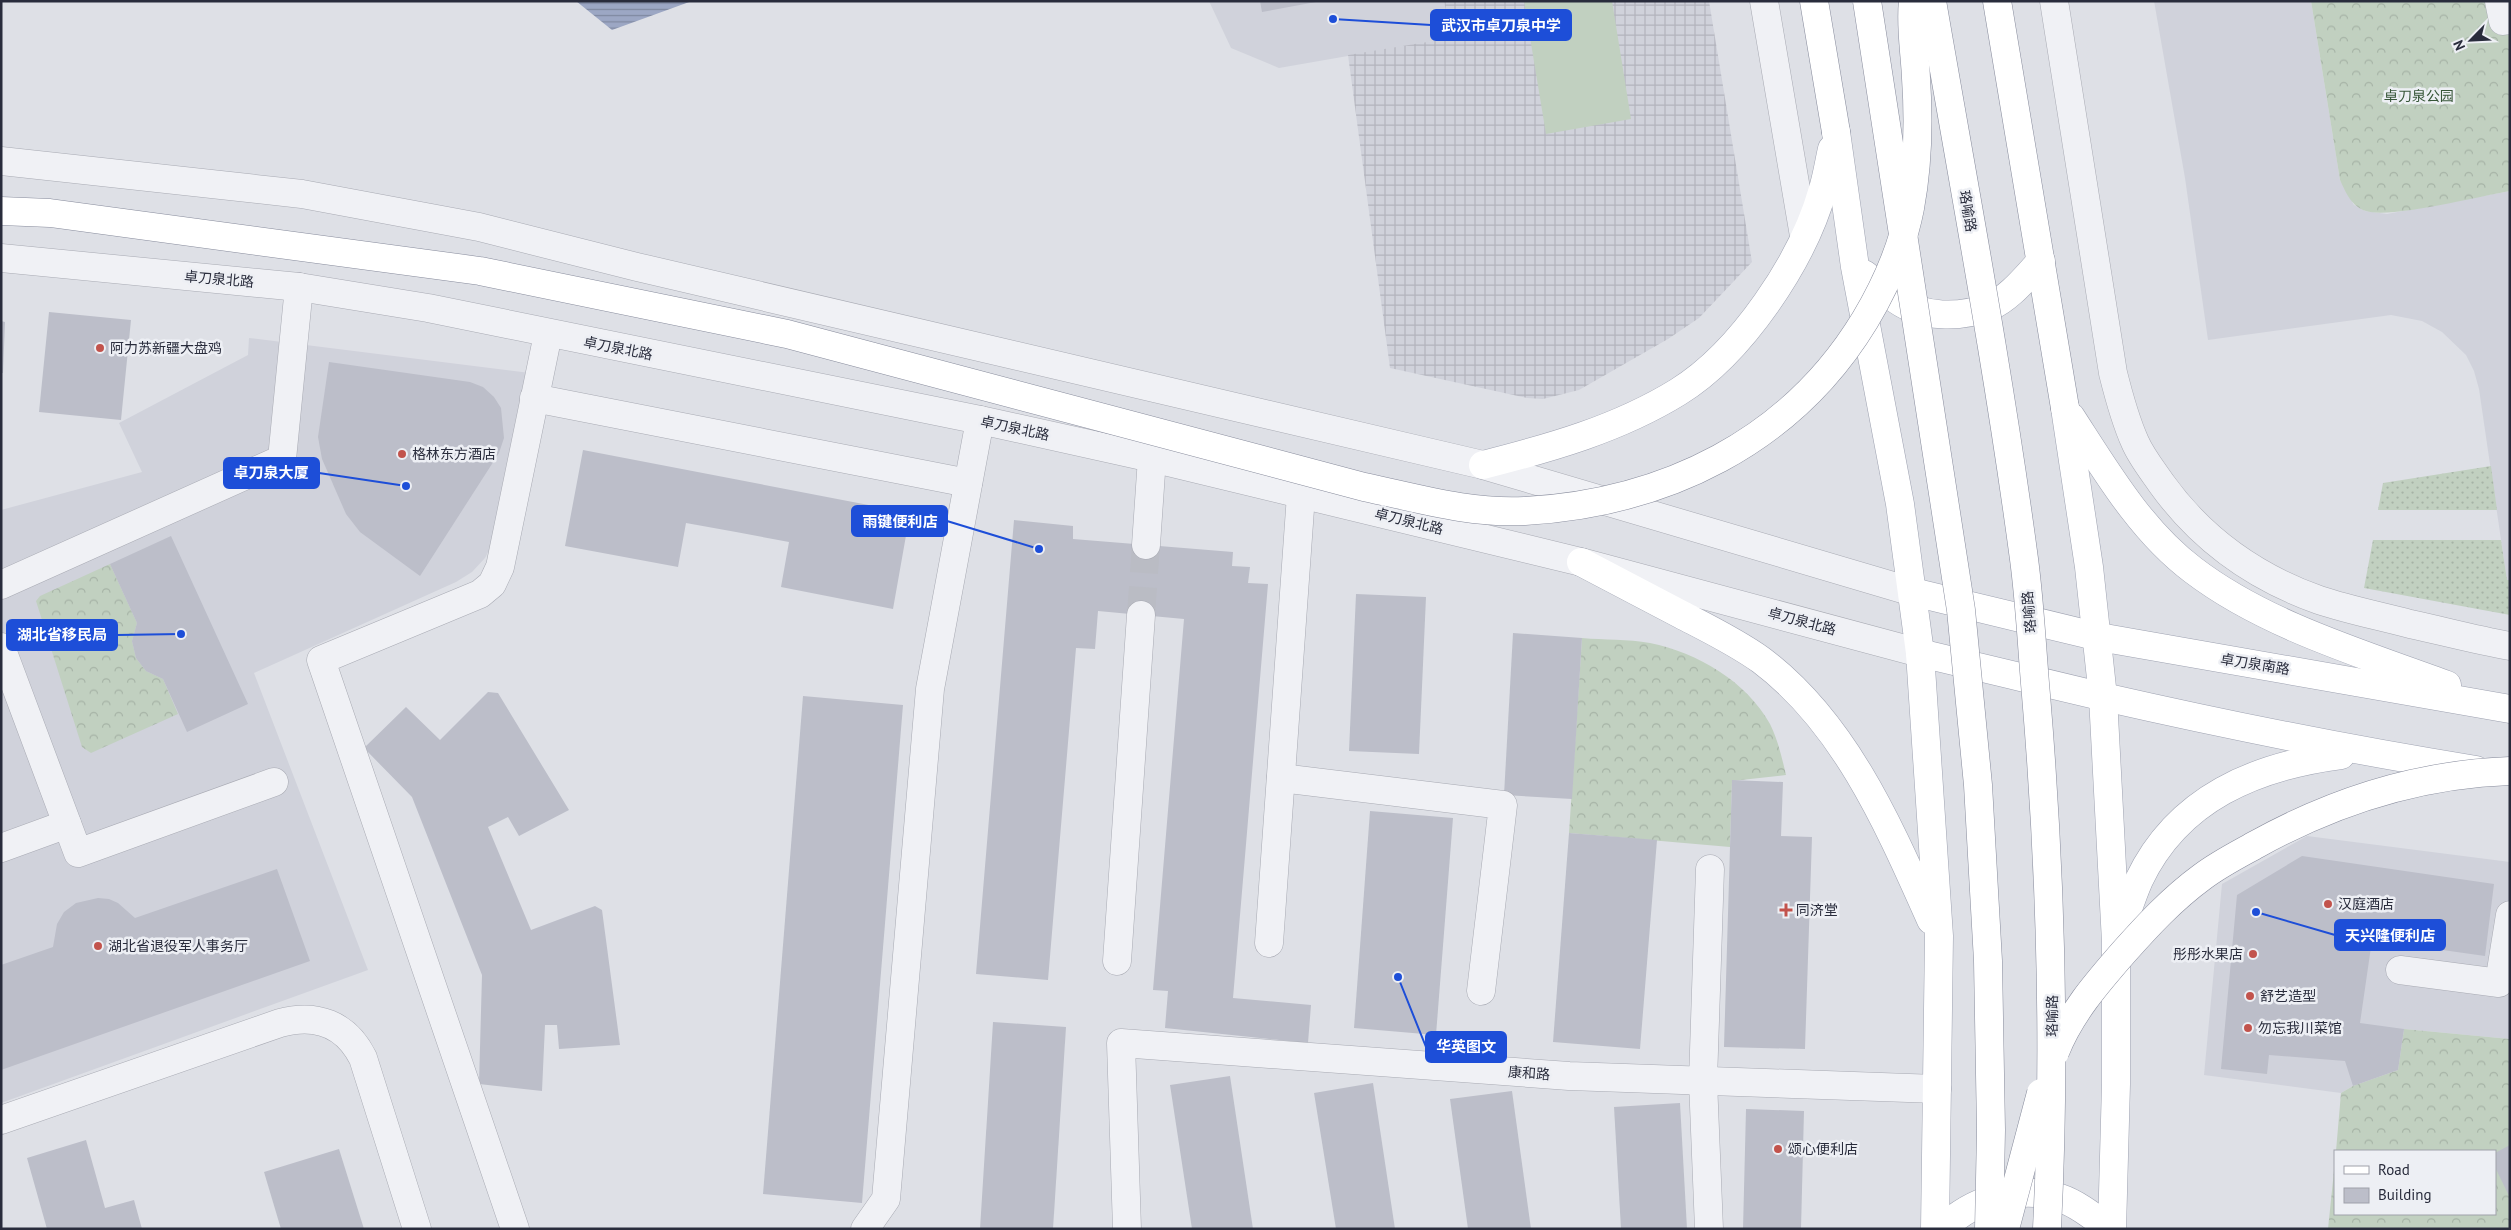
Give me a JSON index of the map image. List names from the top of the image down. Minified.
{"streets":{"main road":["珞喻路","卓刀泉北路","卓刀泉南路"],"street":["康和路"]},"parks":["卓刀泉公园"],"places":{"other":["武汉市卓刀泉中学","阿力苏新疆大盘鸡","格林东方酒店","卓刀泉大厦","雨键便利店","湖北省移民局","汉庭酒店","天兴隆便利店","湖北省退役军人事务厅","彤彤水果店","华英图文","舒艺造型","勿忘我川菜馆","颂心便利店"],"health":["同济堂"]},"legend":["Road","Building"],"north":"bottom left"}
